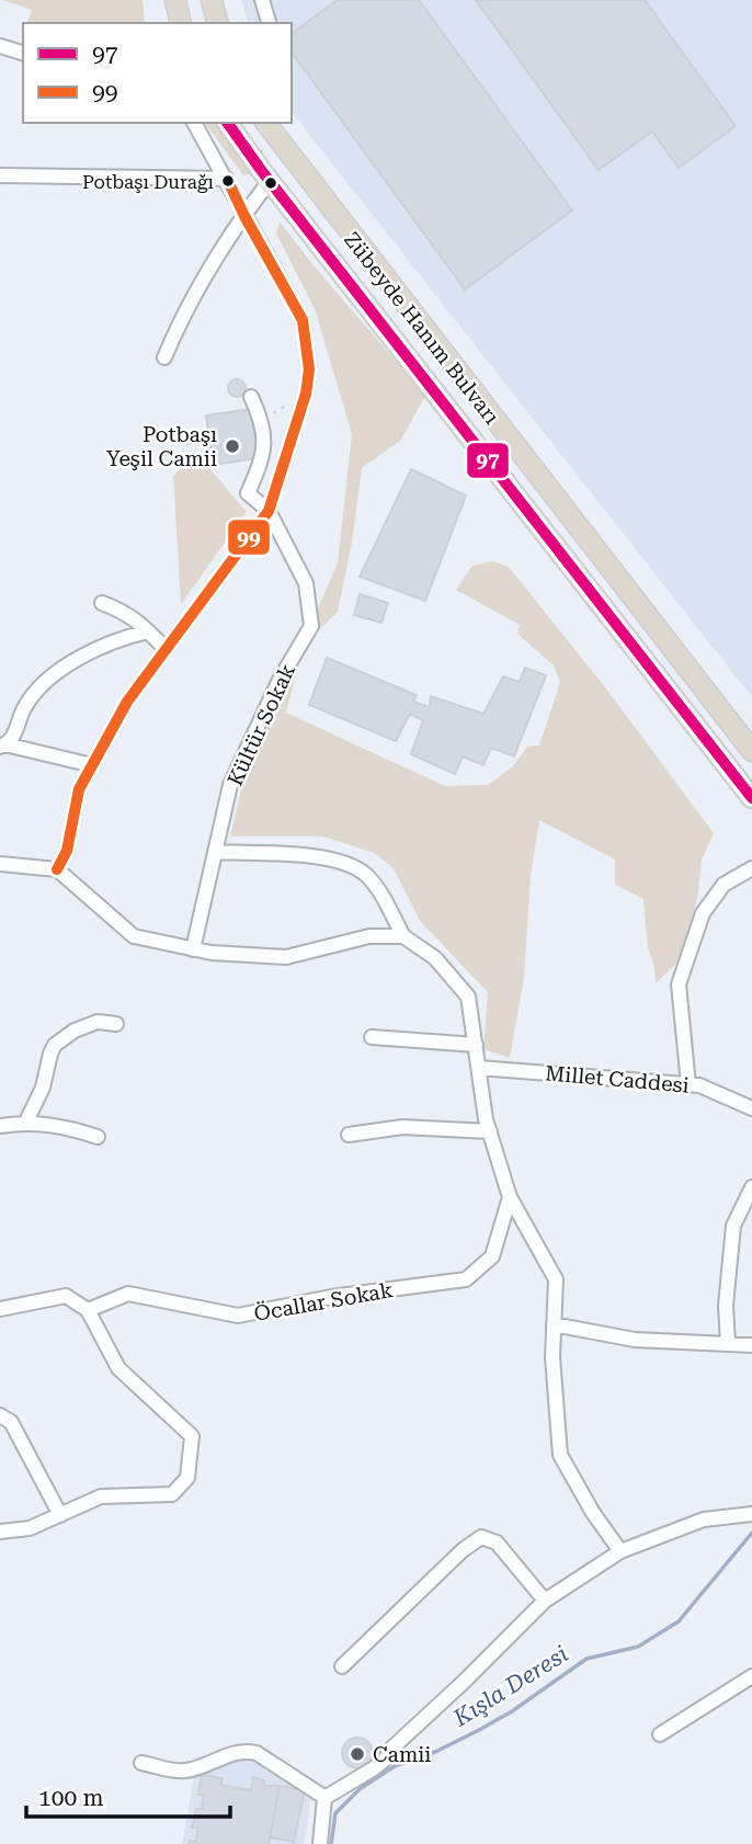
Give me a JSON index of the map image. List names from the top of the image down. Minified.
{"streets":{"highway":["Zübeyde Hanım Bulvarı"],"street":["Kültür Sokak","Millet Caddesi","Öcallar Sokak"]},"water":["Kışla Deresi"],"places":["Potbaşı Durağı","Potbaşı Yeşil Camii","Camii"],"lines":["transit line 97","transit line 99"],"legend":["97","99"],"scale_bar":"100 m"}
